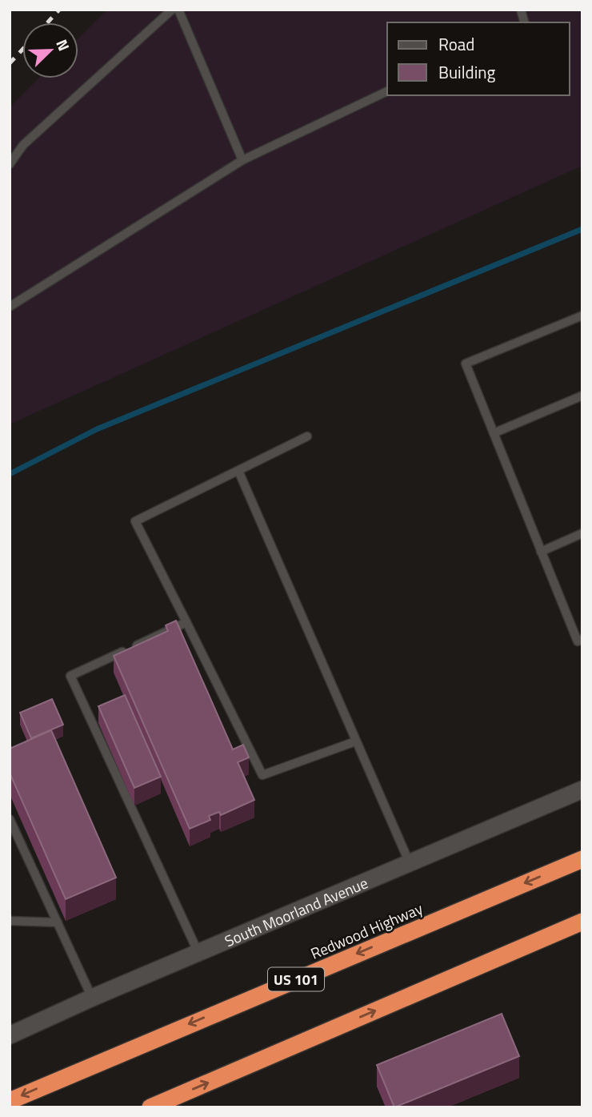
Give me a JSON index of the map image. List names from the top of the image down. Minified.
{"streets":{"highway":["Redwood Highway","US 101"],"street":["South Moorland Avenue"]},"legend":["Road","Building"],"north":"top right"}
